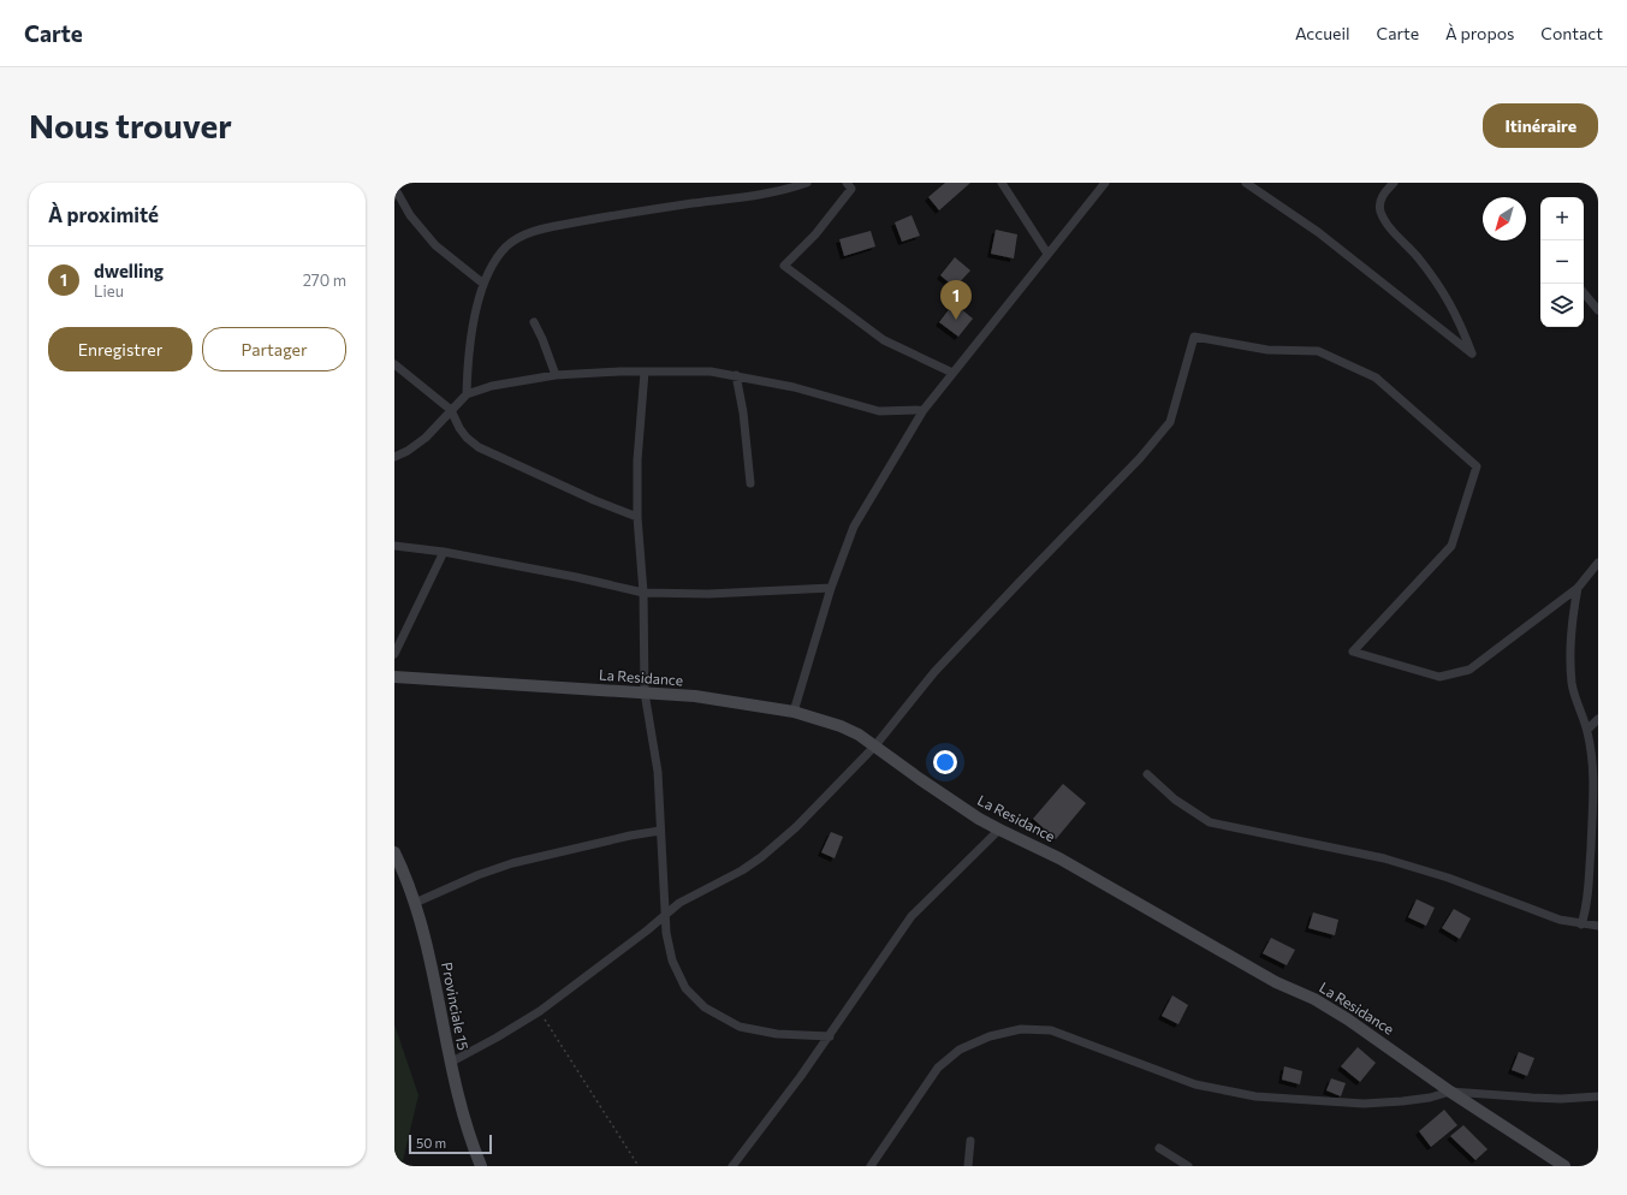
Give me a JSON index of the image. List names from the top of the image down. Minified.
{"streets":{"street":["La Residance","Provinciale 15"]},"scale_bar":"50 m","north":"bottom left","page":{"header":"Carte","nav":["Accueil","Carte","À propos","Contact"],"buttons":["Itinéraire",["Enregistrer","Partager"]],"title":"Nous trouver","heading":"À proximité","map_buttons":["+","−"],"list":[{"mark":"1","name":"dwelling","note":"Lieu","value":"270 m"}],"pins":"1","scale":"50 m"}}
